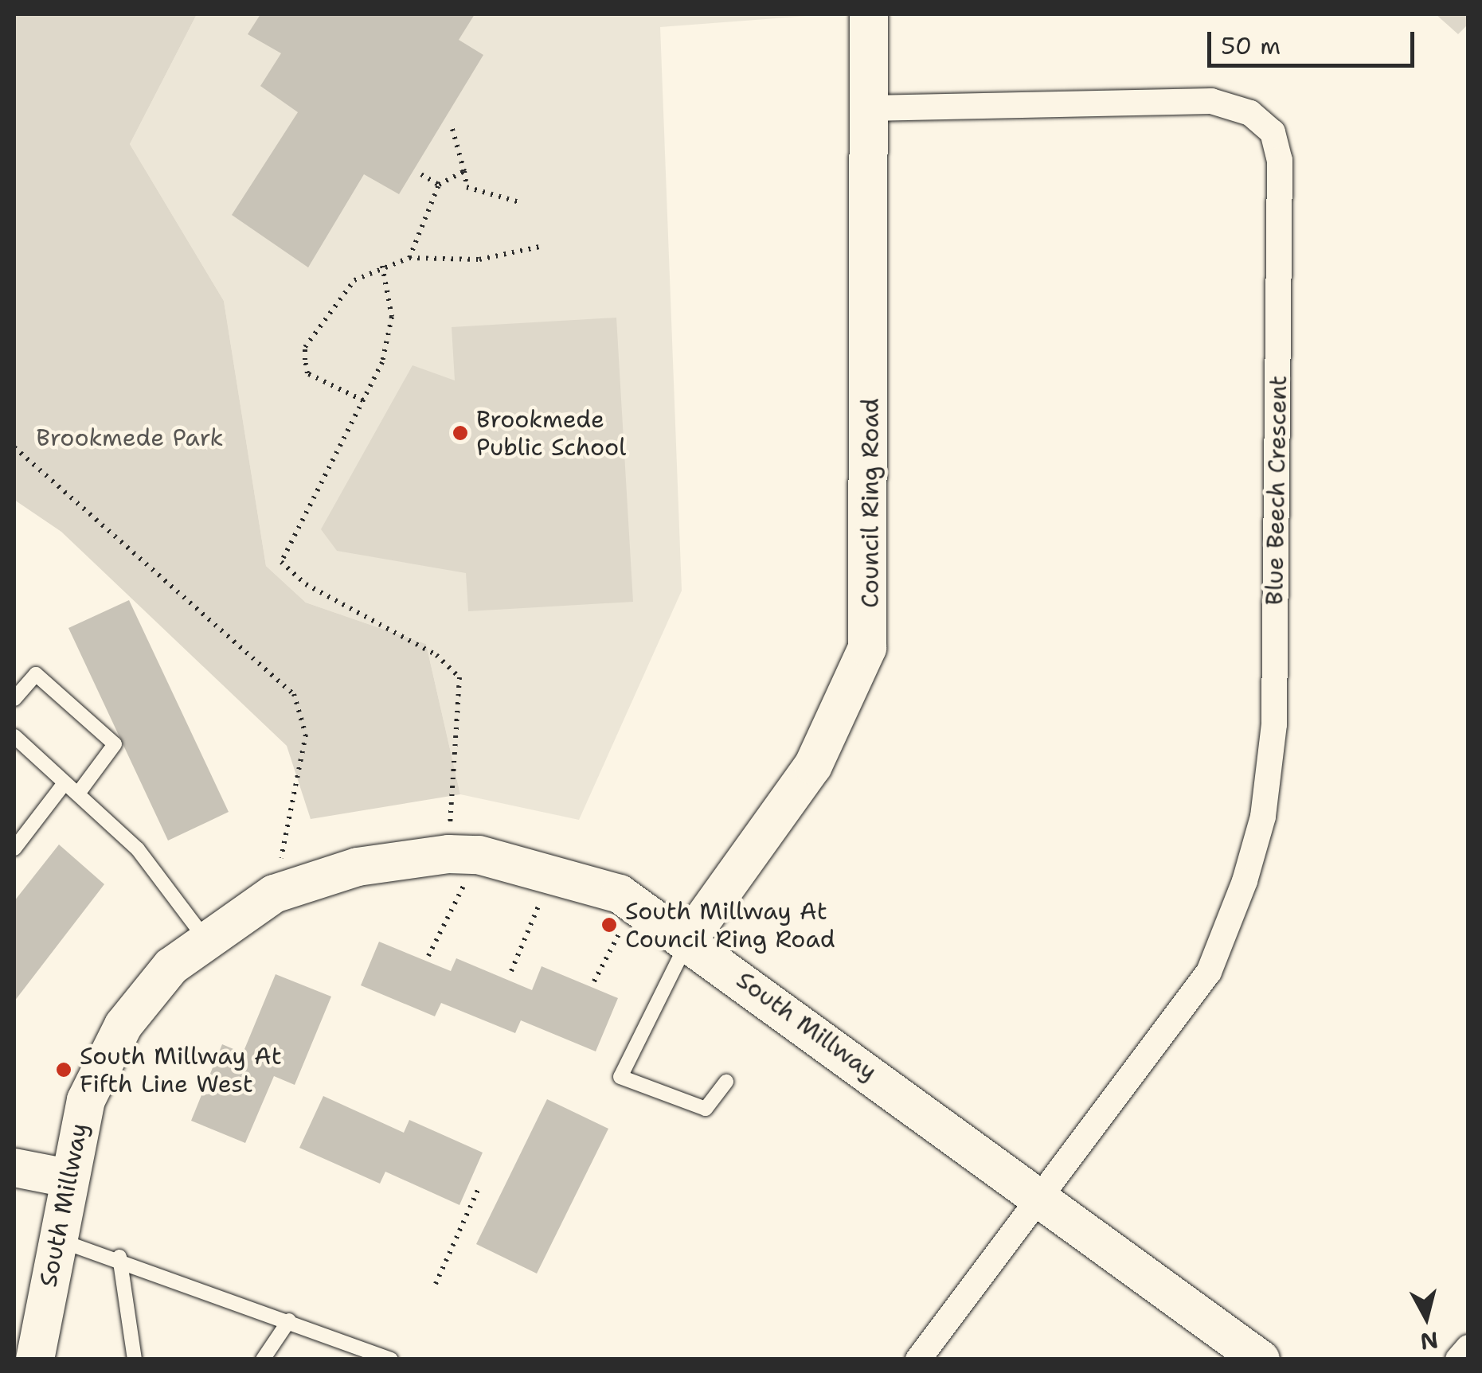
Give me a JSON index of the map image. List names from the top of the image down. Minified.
{"streets":{"street":["Blue Beech Crescent","Council Ring Road","South Millway"]},"crossings":[["Blue Beech Crescent","Council Ring Road"],["Blue Beech Crescent","South Millway"],["Council Ring Road","South Millway"]],"parks":["Brookmede Park"],"places":["Brookmede Public School","South Millway At Council Ring Road","South Millway At Fifth Line West"],"scale_bar":"50 m","north":"bottom"}
